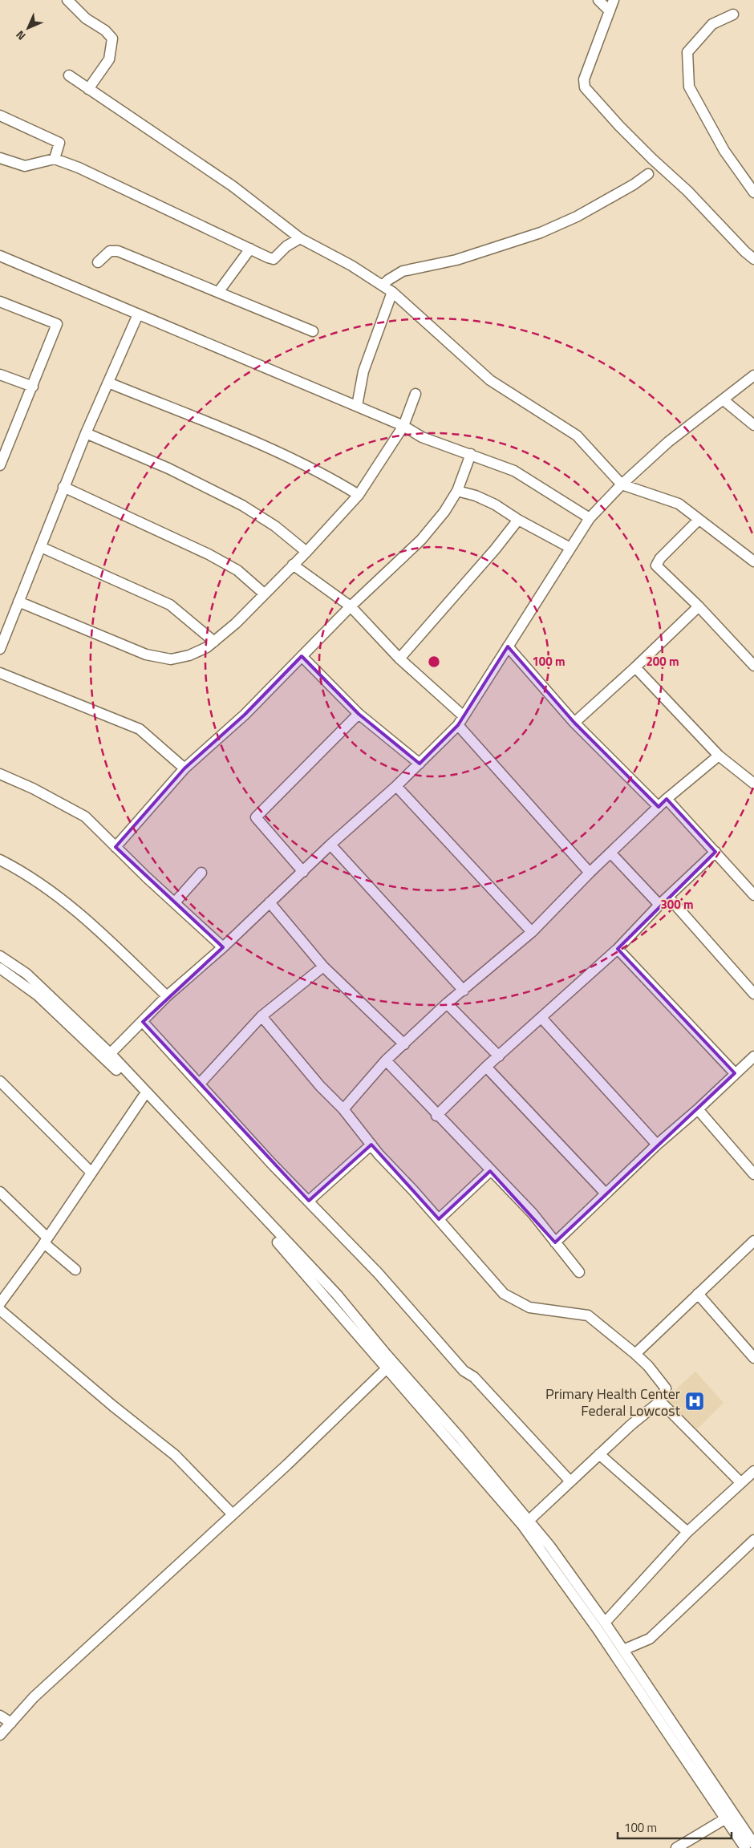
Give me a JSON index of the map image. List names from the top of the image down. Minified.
{"places":{"hospital":["Primary Health Center Federal Lowcost"]},"scale_bar":"100 m","north":"bottom left","rings":["100 m","200 m","300 m"]}
